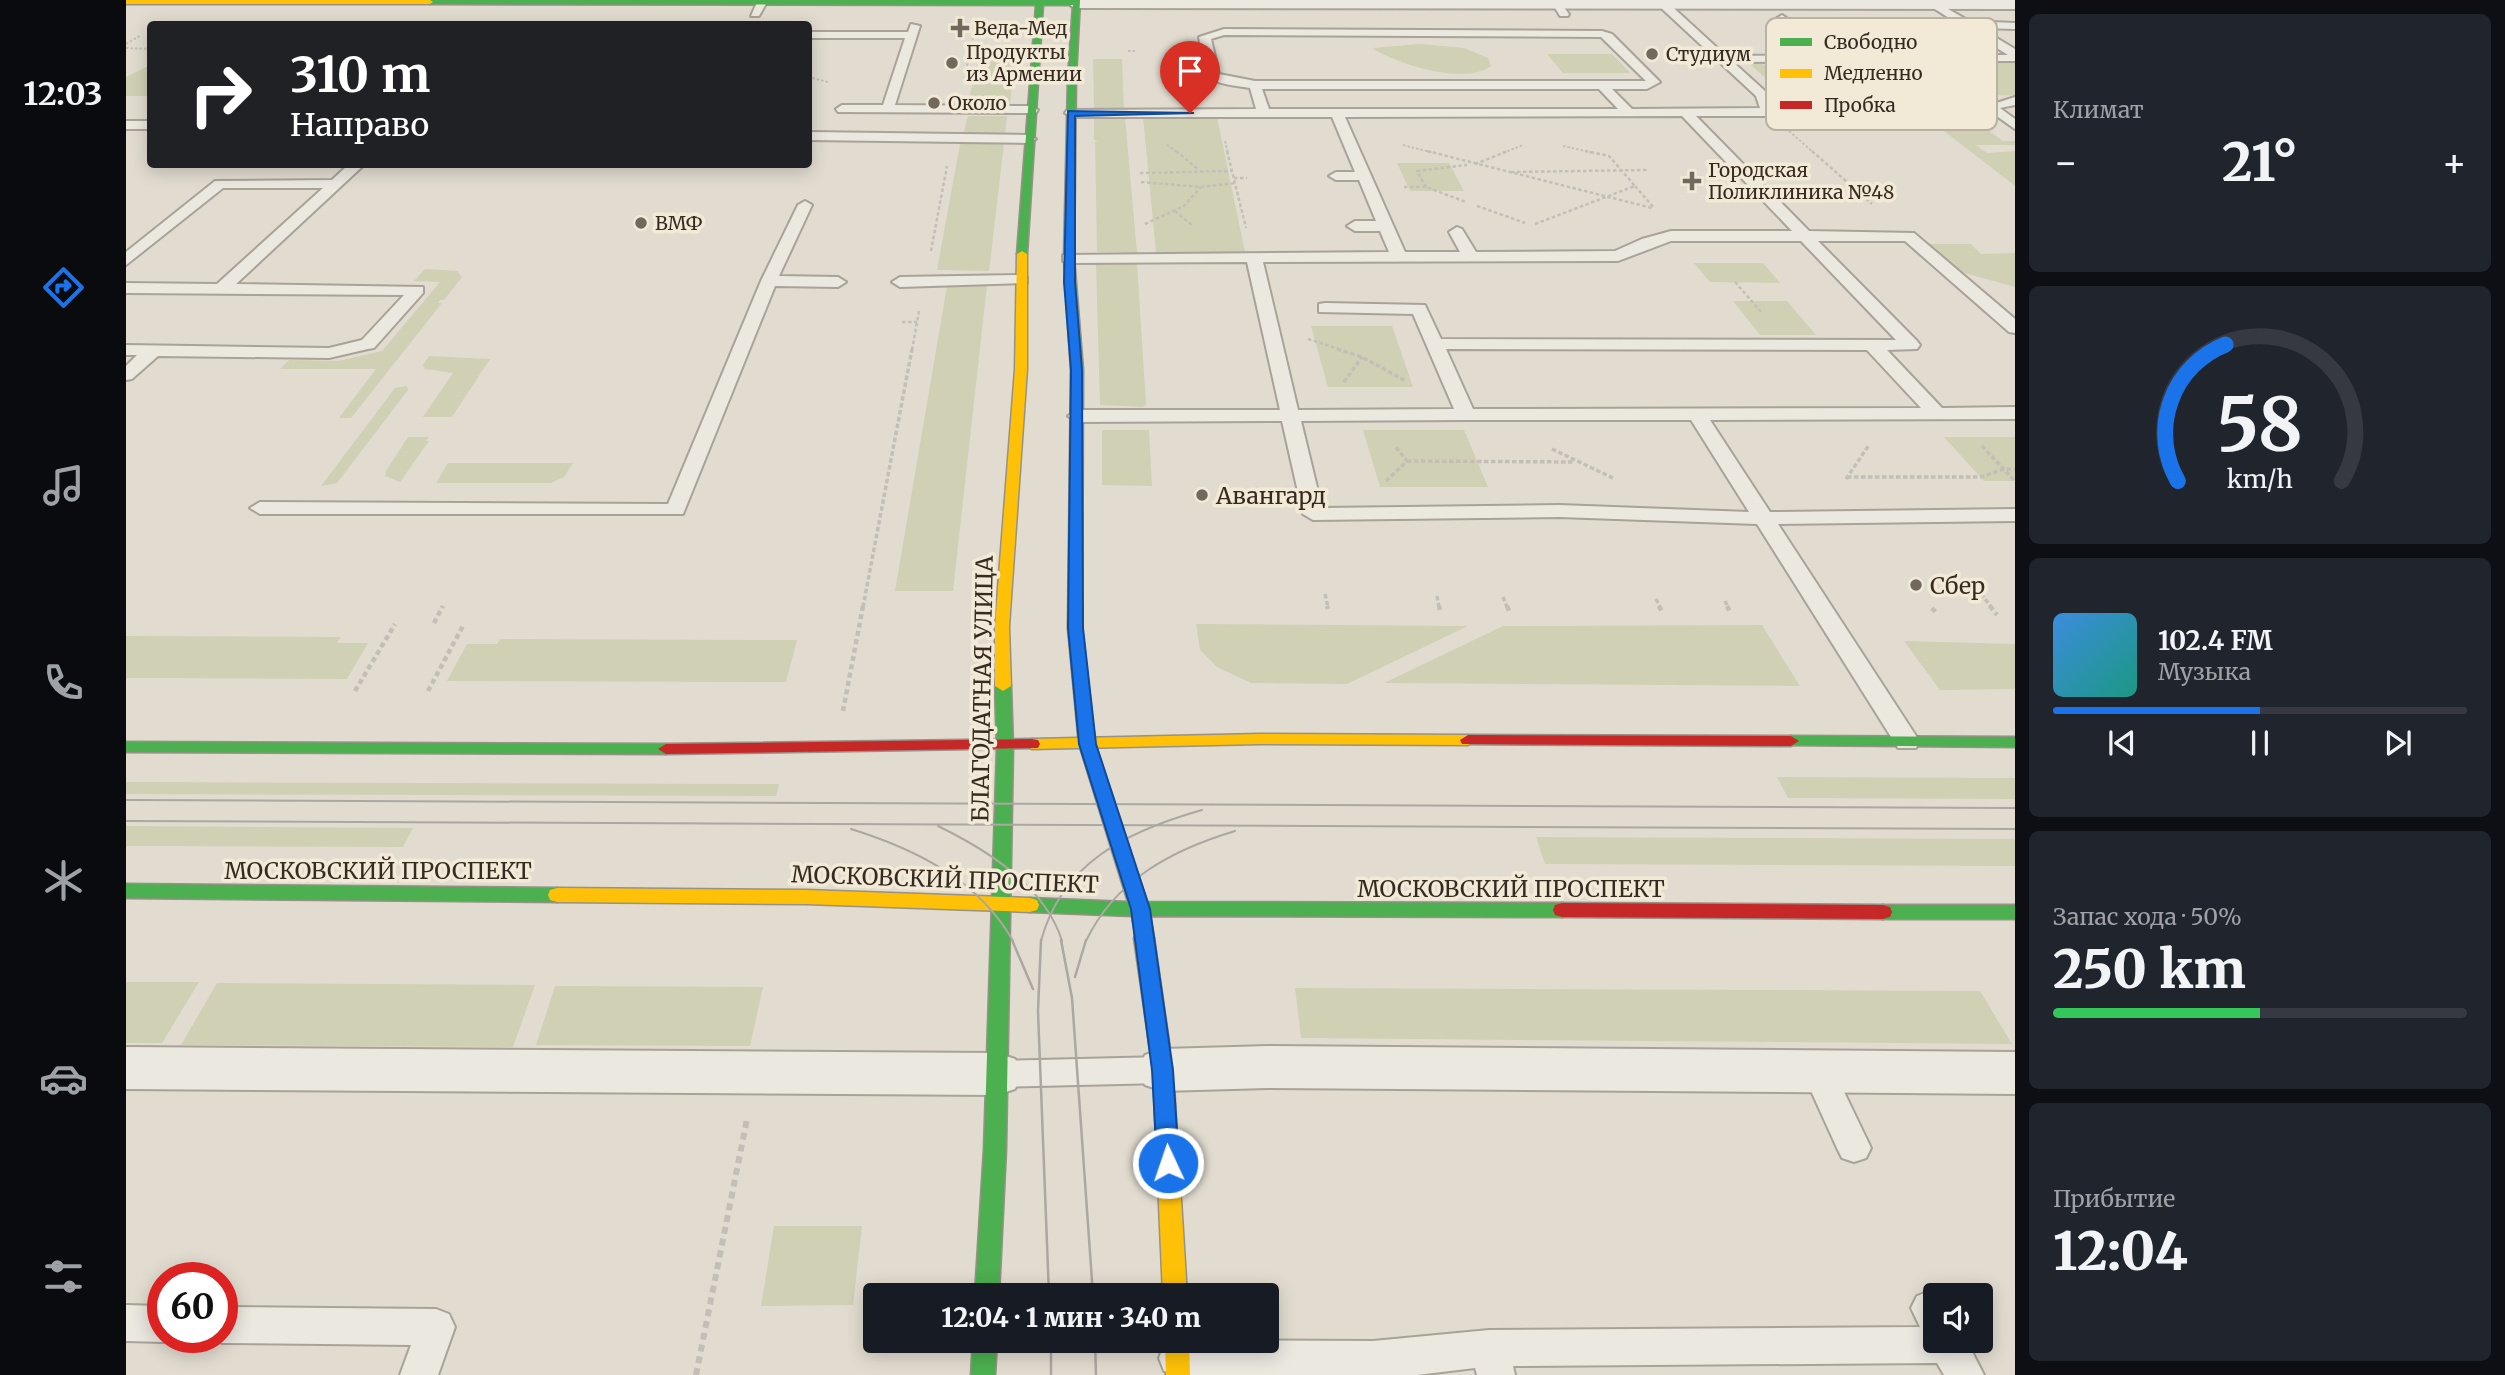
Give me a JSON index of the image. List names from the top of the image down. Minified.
{"streets":{"main road":["БЛАГОДАТНАЯ УЛИЦА","МОСКОВСКИЙ ПРОСПЕКТ"]},"crossings":[["БЛАГОДАТНАЯ УЛИЦА","МОСКОВСКИЙ ПРОСПЕКТ"]],"places":{"health":["Веда-Мед","Городская Поликлиника №48"],"other":["Студиум","Продукты из Армении","Около","ВМФ","Авангард","Сбер"]},"legend":["Свободно","Медленно","Пробка"],"page":{"tabs":"12:03","tile":["Климат",["Запас хода · 50%","250 km"],["Прибытие","12:04"]],"turn":["310 m","Направо"],"heat":["−","21°","+"],"song":["102.4 FM","Музыка"],"limit":"60","trip":"12:04 · 1 мин · 340 m","gauge":["58","km/h"]}}
